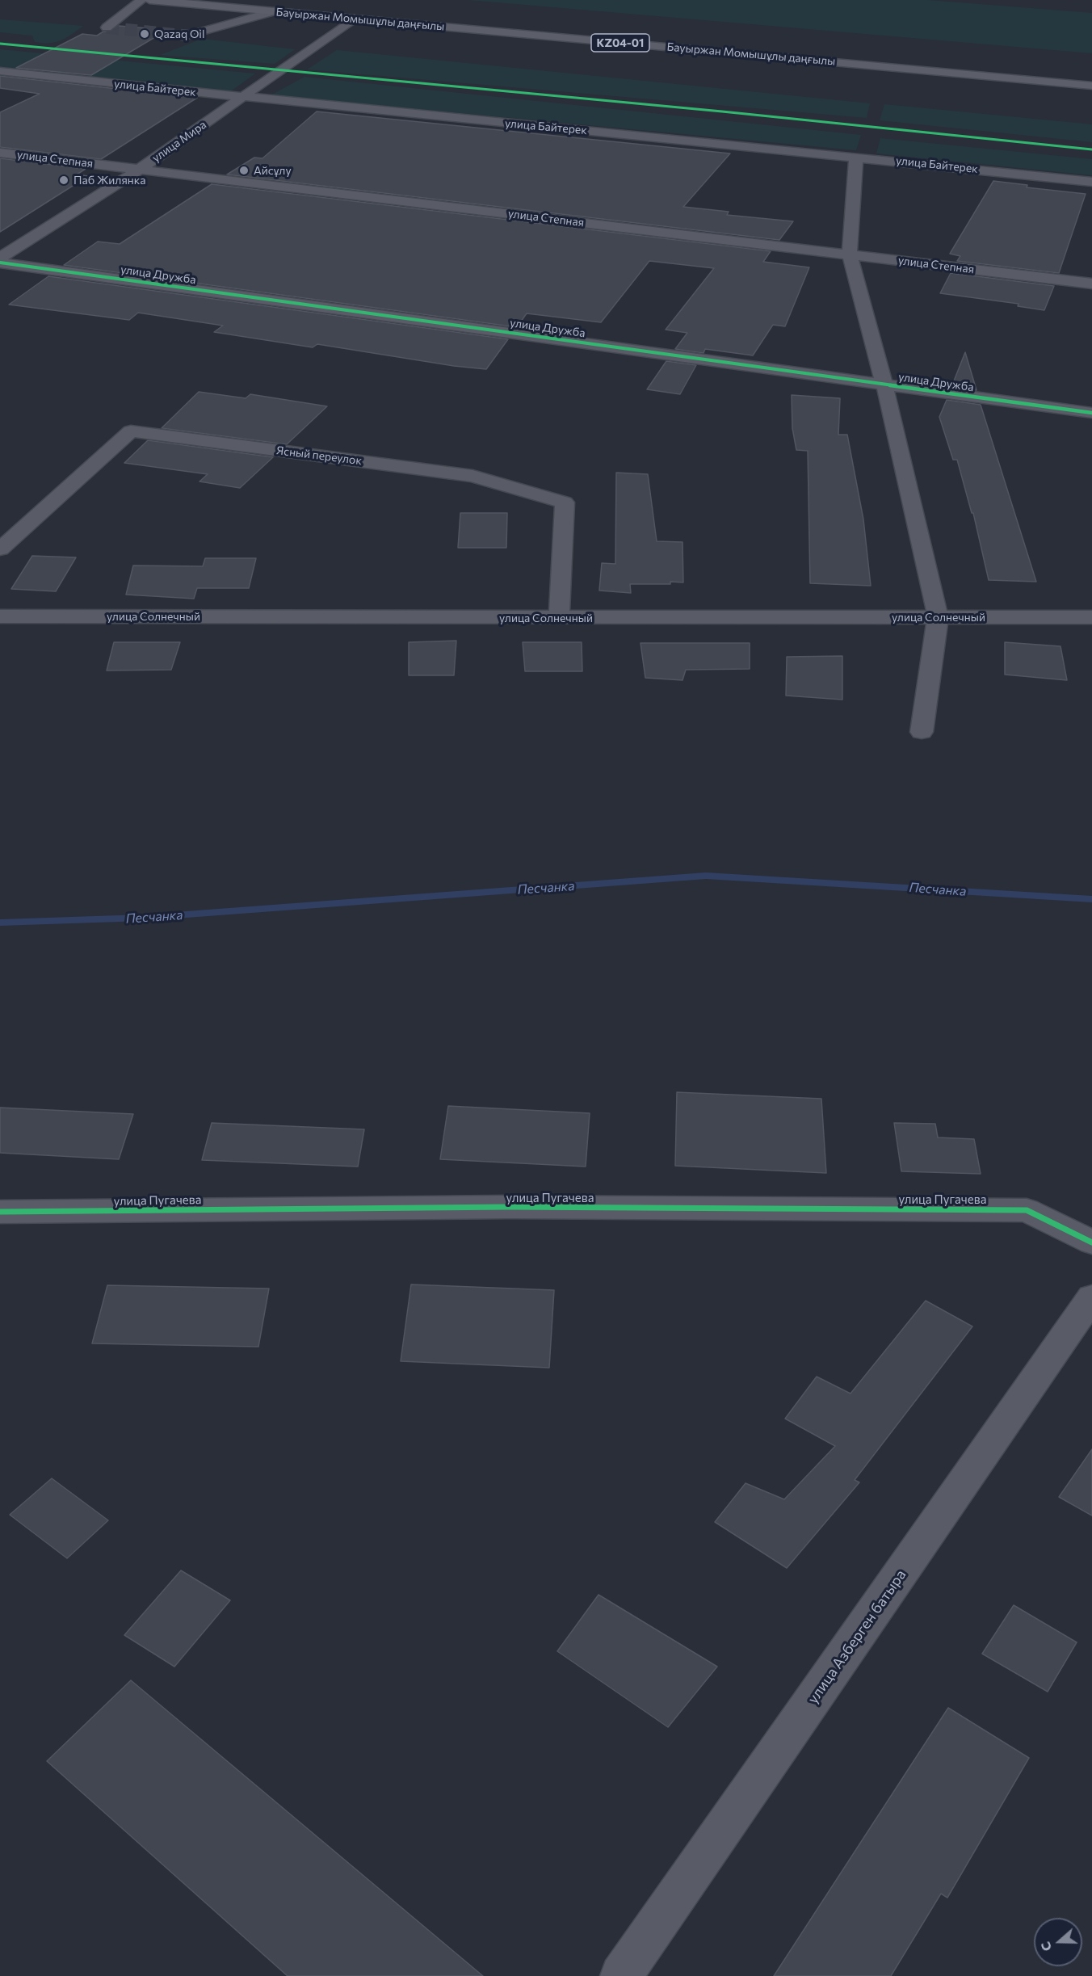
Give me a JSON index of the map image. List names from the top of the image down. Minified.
{"streets":{"main road":["Бауыржан Момышұлы даңғылы","KZ04-01"],"street":["улица Байтерек","улица Мира","улица Степная","улица Дружба","Ясный переулок","улица Солнечный","улица Пугачева","улица Азберген батыра"]},"crossings":[["Бауыржан Момышұлы даңғылы","улица Мира"],["улица Байтерек","улица Мира"],["улица Мира","улица Степная"],["Ясный переулок","улица Солнечный"]],"water":["Песчанка"],"places":["Qazaq Oil","Айсұлу","Паб Жилянка"],"north":"left"}
